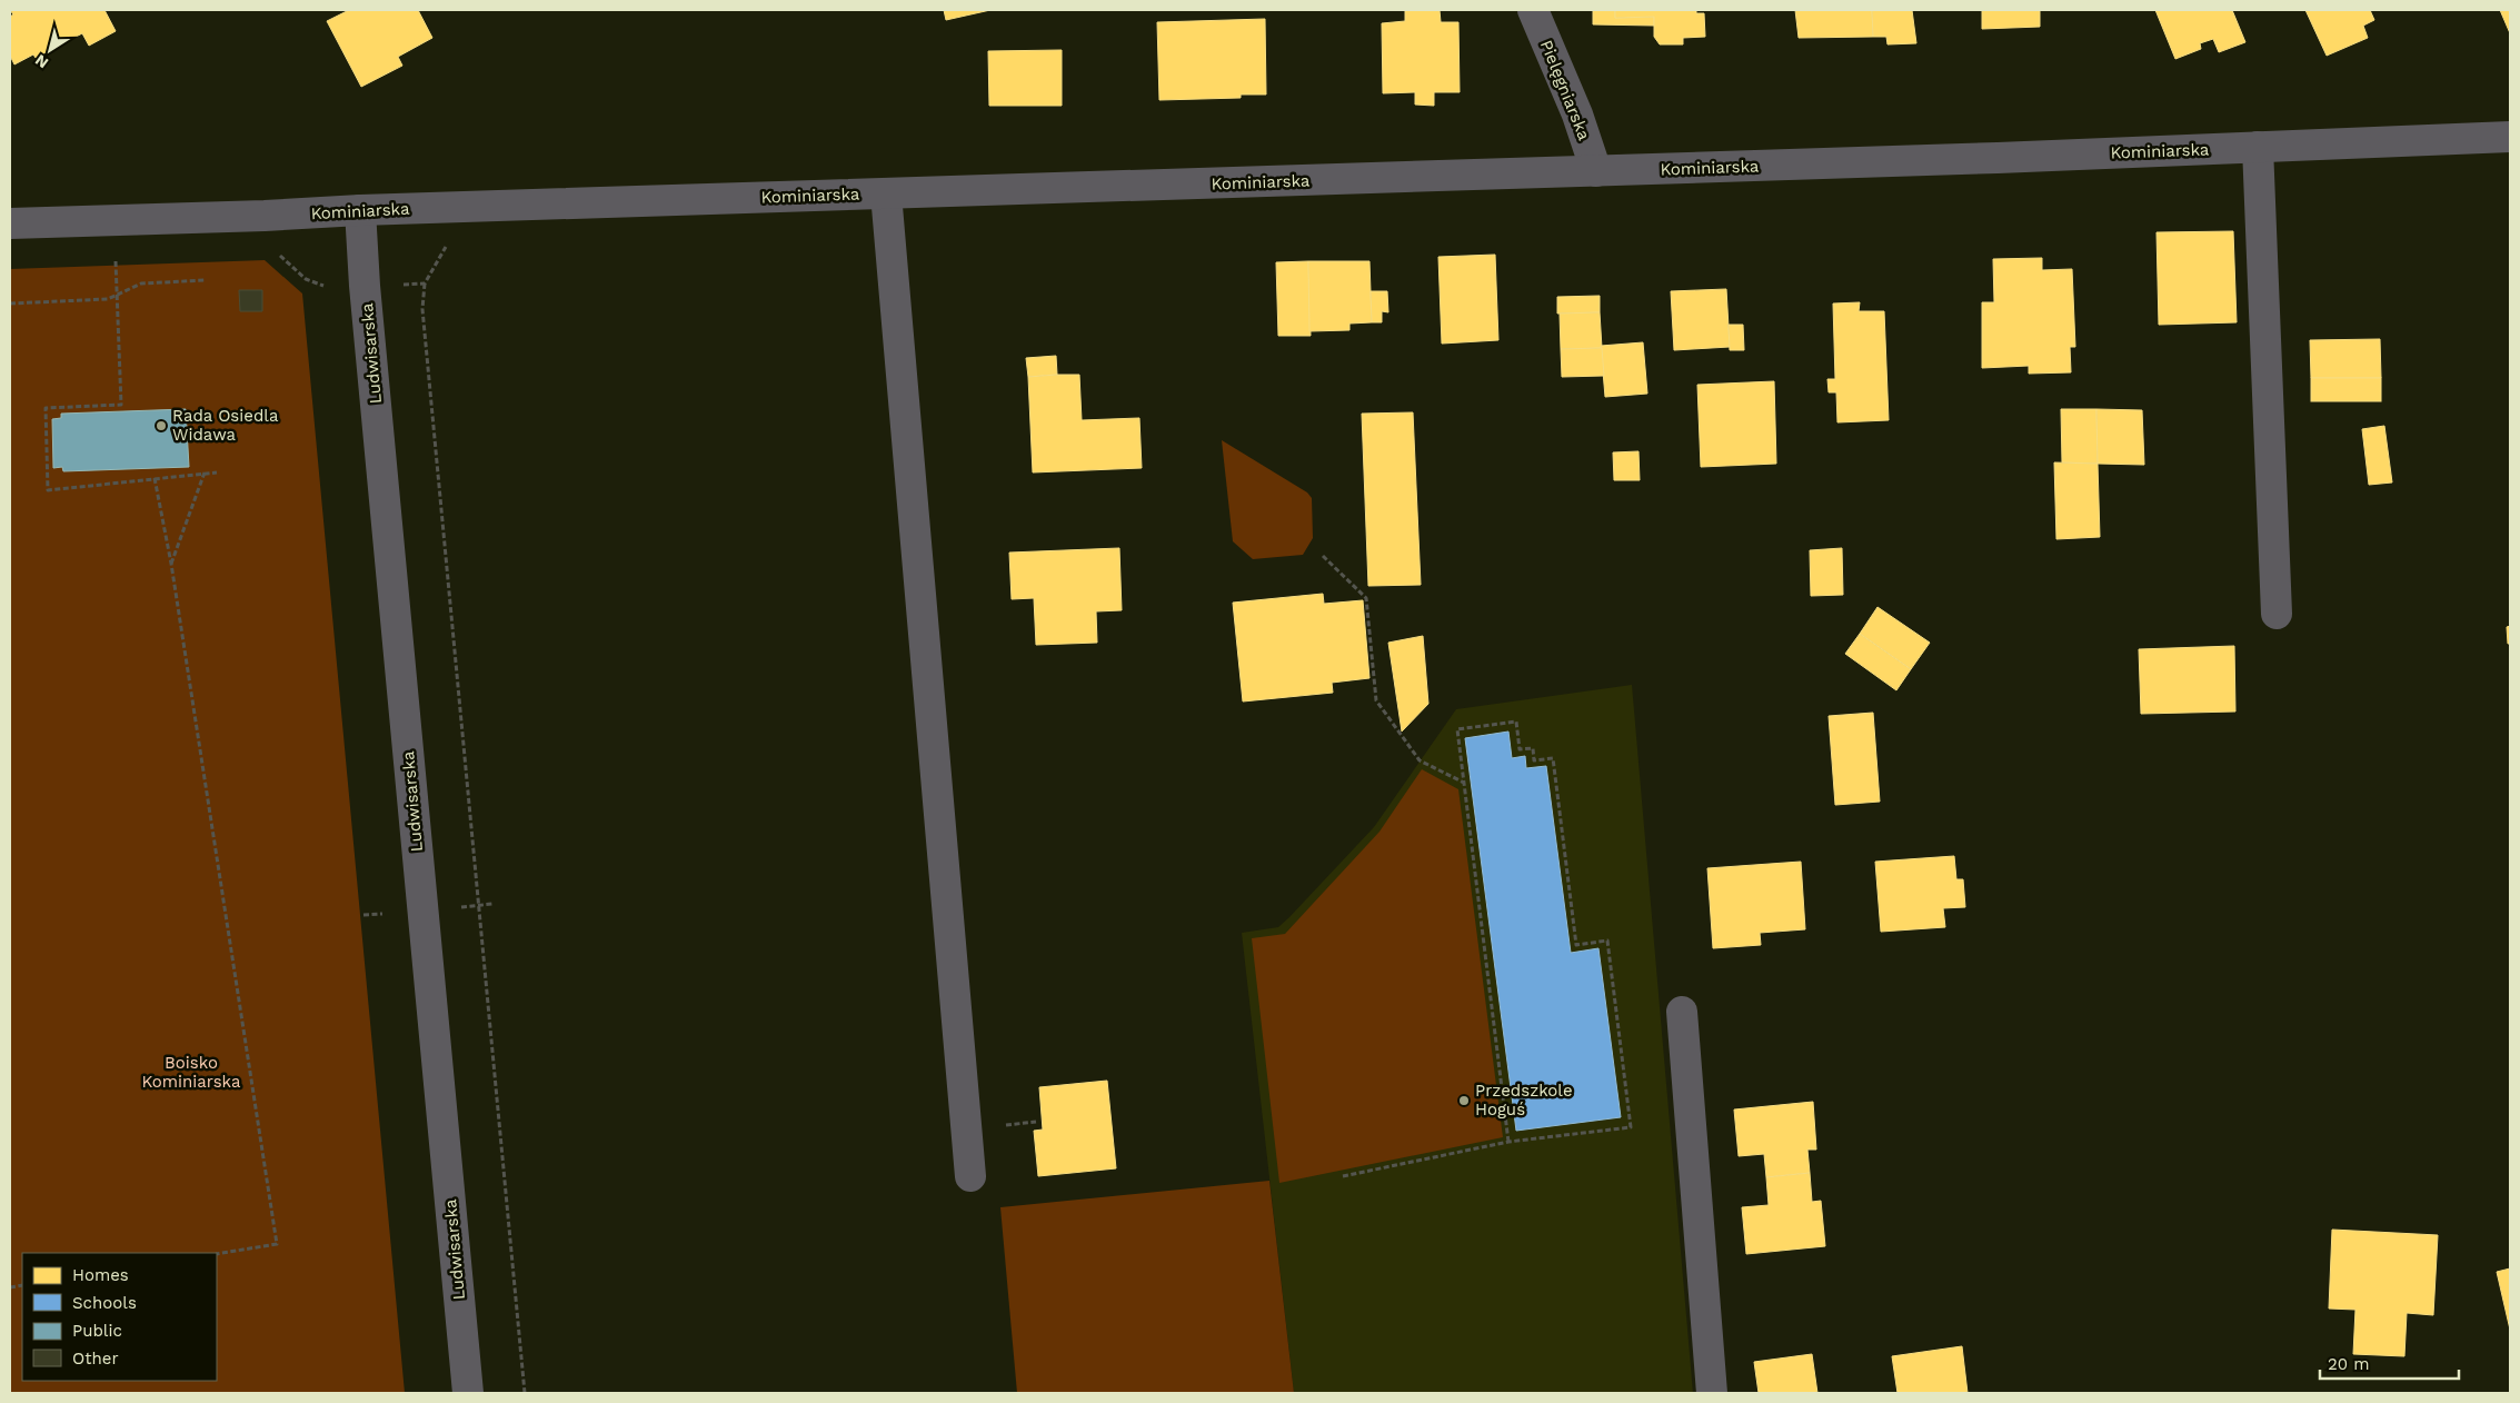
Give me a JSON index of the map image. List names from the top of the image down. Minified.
{"streets":{"street":["Pielęgniarska","Kominiarska","Ludwisarska"]},"crossings":[["Pielęgniarska","Kominiarska"],["Kominiarska","Ludwisarska"]],"parks":["Boisko Kominiarska"],"places":["Rada Osiedla Widawa","Przedszkole Hoguś"],"legend":["Homes","Schools","Public","Other"],"scale_bar":"20 m","north":"bottom left"}
